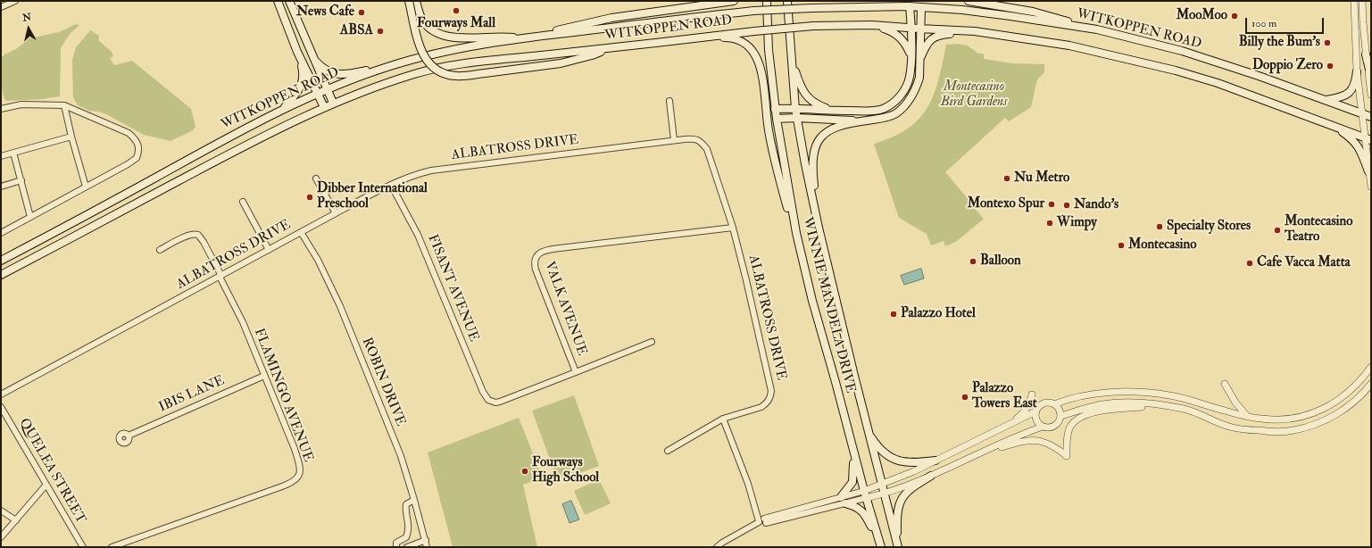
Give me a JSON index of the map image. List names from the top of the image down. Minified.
{"streets":{"main road":["WITKOPPEN ROAD","WINNIE MANDELA DRIVE"],"street":["ALBATROSS DRIVE","FISANT AVENUE","VALK AVENUE","ROBIN DRIVE","IBIS LANE","FLAMINGO AVENUE","QUELEA STREET"]},"crossings":[["ALBATROSS DRIVE","FISANT AVENUE"],["ALBATROSS DRIVE","VALK AVENUE"],["ALBATROSS DRIVE","ROBIN DRIVE"],["ALBATROSS DRIVE","FLAMINGO AVENUE"],["FISANT AVENUE","VALK AVENUE"],["IBIS LANE","FLAMINGO AVENUE"]],"parks":["Montecasino Bird Gardens"],"places":["Fourways Mall","News Cafe","MooMoo","ABSA","Billy the Bum's","Doppio Zero","Nu Metro","Dibber International Preschool","Montexo Spur","Nando's","Wimpy","Specialty Stores","Montecasino Teatro","Montecasino","Balloon","Cafe Vacca Matta","Palazzo Hotel","Palazzo Towers East","Fourways High School"],"scale_bar":"100 m","north":"top"}
